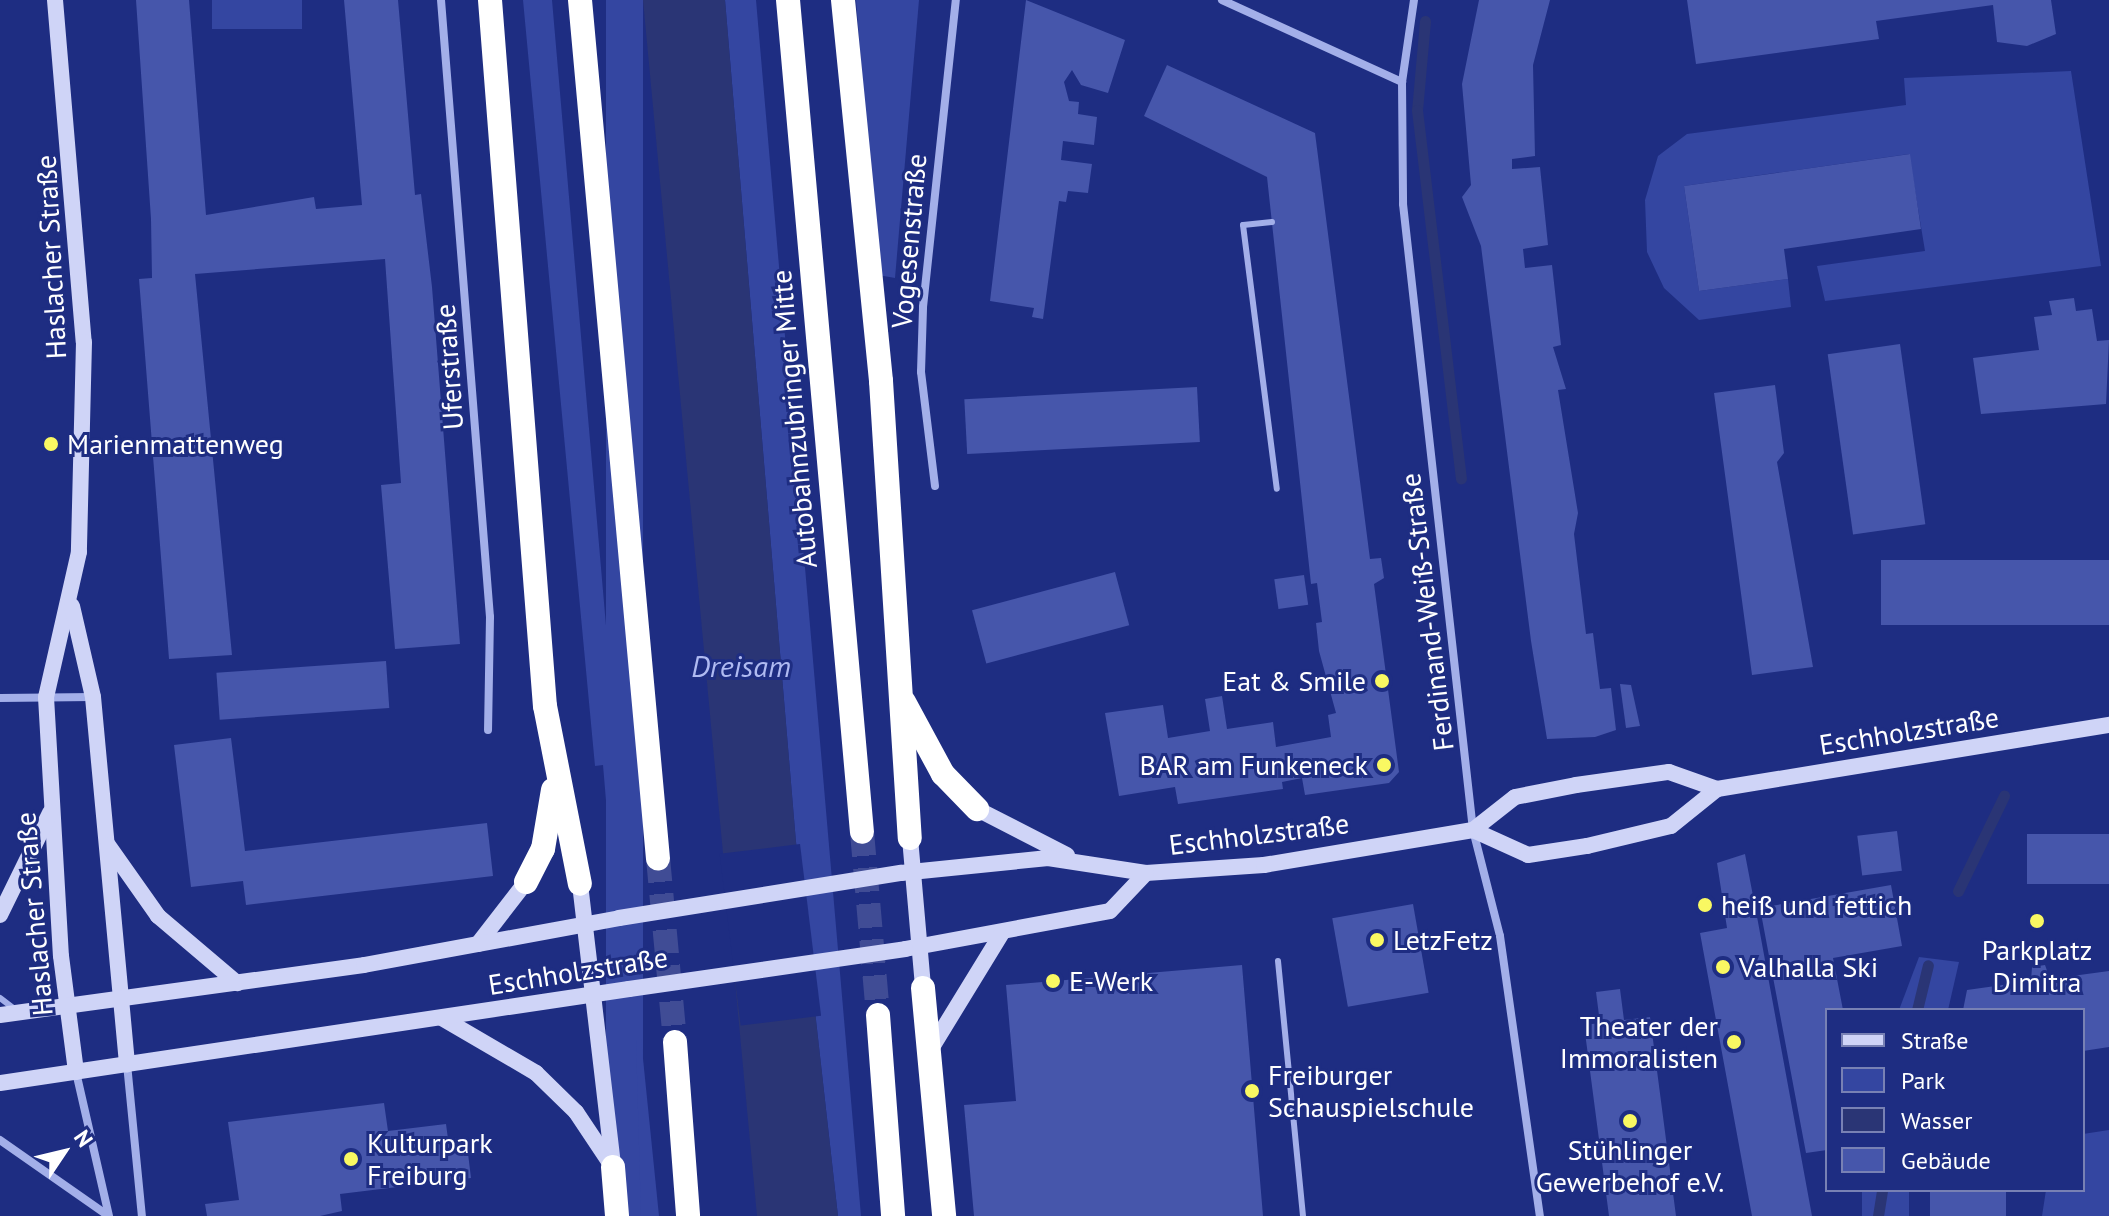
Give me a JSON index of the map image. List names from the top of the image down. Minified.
{"streets":{"highway":["Autobahnzubringer Mitte"],"main road":["Haslacher Straße","Eschholzstraße"],"street":["Vogesenstraße","Uferstraße","Ferdinand-Weiß-Straße"]},"crossings":[["Haslacher Straße","Eschholzstraße"],["Ferdinand-Weiß-Straße","Eschholzstraße"]],"water":["Dreisam"],"places":["Marienmattenweg","Eat & Smile","BAR am Funkeneck","heiß und fettich","Parkplatz Dimitra","LetzFetz","Valhalla Ski","E-Werk","Theater der Immoralisten","Freiburger Schauspielschule","Stühlinger Gewerbehof e.V.","Kulturpark Freiburg"],"legend":["Straße","Park","Wasser","Gebäude"],"north":"top right"}
